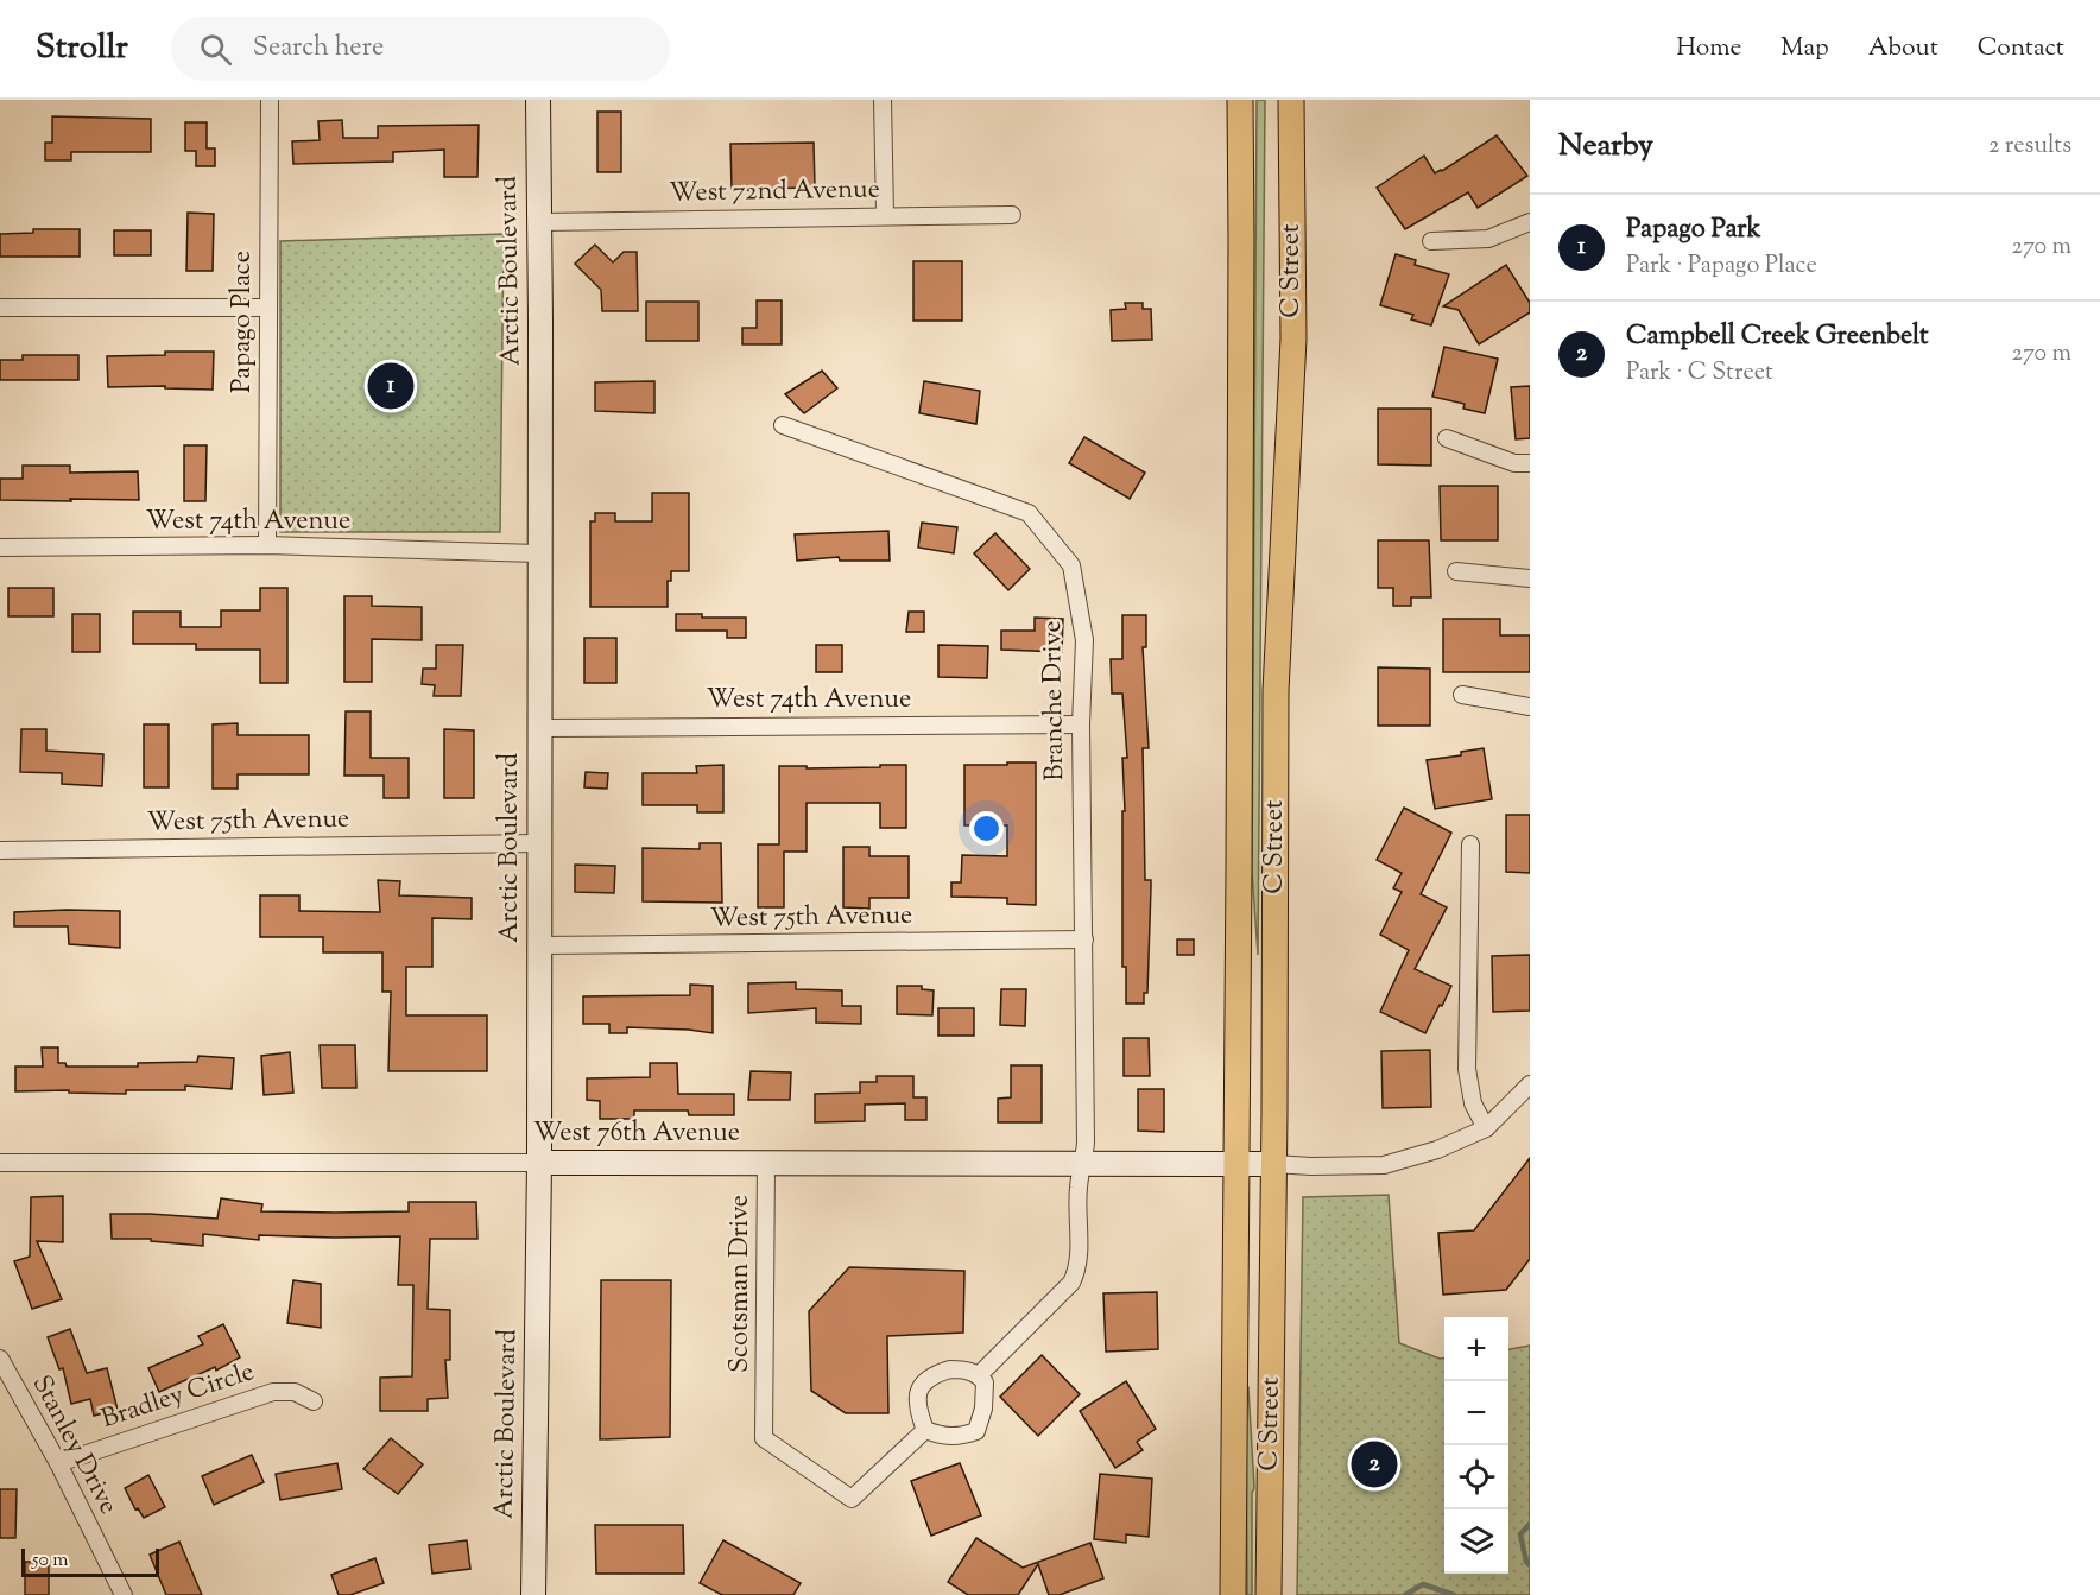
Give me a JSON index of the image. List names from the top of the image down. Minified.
{"streets":{"main road":["Arctic Boulevard","C Street","West 76th Avenue"],"street":["West 72nd Avenue","Papago Place","West 74th Avenue","Branche Drive","West 75th Avenue","Scotsman Drive","Bradley Circle","Stanley Drive"]},"crossings":[["West 72nd Avenue","Arctic Boulevard"],["Arctic Boulevard","West 74th Avenue"],["Arctic Boulevard","West 75th Avenue"],["Arctic Boulevard","West 76th Avenue"],["C Street","West 76th Avenue"],["Papago Place","West 74th Avenue"],["West 74th Avenue","Branche Drive"],["Branche Drive","West 75th Avenue"],["Branche Drive","West 76th Avenue"],["Branche Drive","Scotsman Drive"],["West 76th Avenue","Scotsman Drive"],["Bradley Circle","Stanley Drive"]],"scale_bar":"50 m","page":{"header":"Strollr","search":"Search here","nav":["Home","Map","About","Contact"],"heading":["Nearby","2 results"],"list":[{"mark":"1","name":"Papago Park","note":"Park · Papago Place","value":"270 m"},{"mark":"2","name":"Campbell Creek Greenbelt","note":"Park · C Street","value":"270 m"}],"pins":["1","2"],"map_buttons":["+","−"],"scale":"50 m"}}
